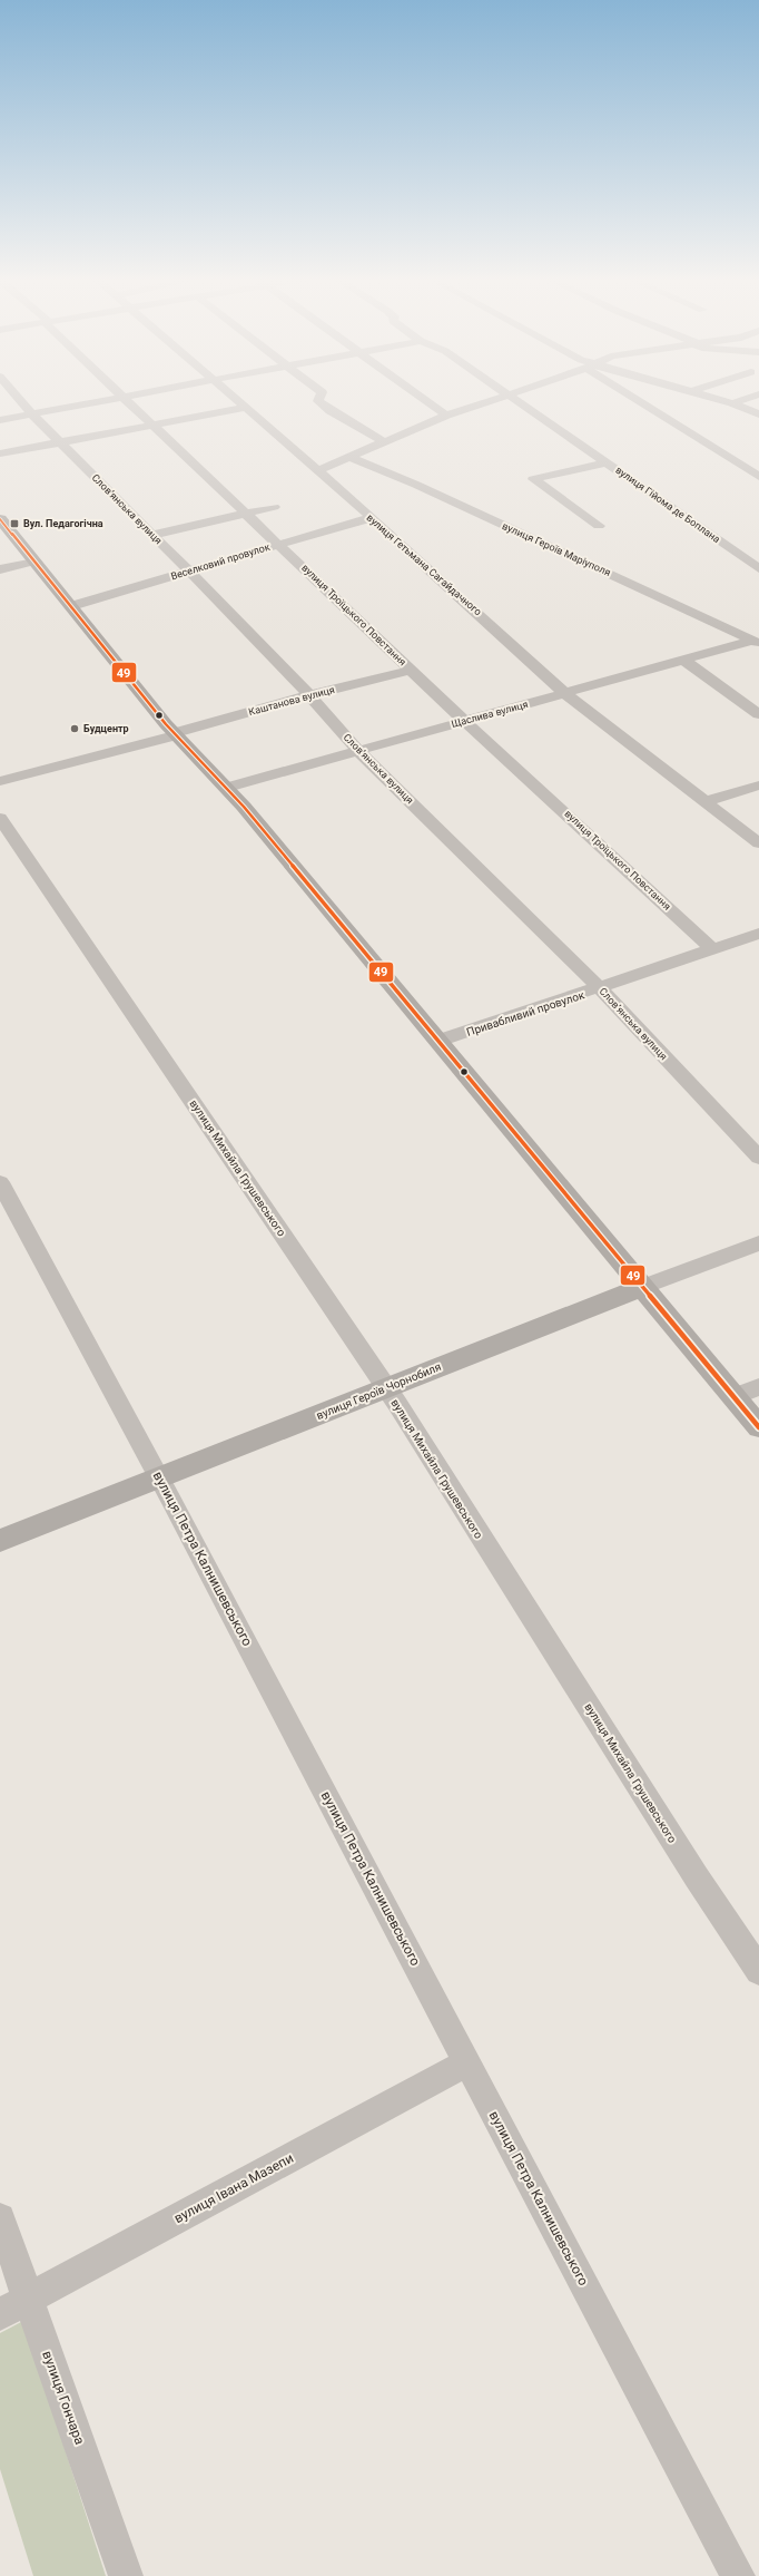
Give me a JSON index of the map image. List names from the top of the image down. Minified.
{"streets":{"main road":["вулиця Героїв Чорнобиля"],"street":["вулиця Гійома де Боплана","Словʼянська вулиця","вулиця Героїв Маріуполя","Веселковий провулок","вулиця Гетьмана Сагайдачного","вулиця Троїцького Повстання","Каштанова вулиця","Щаслива вулиця","Привабливий провулок","вулиця Михайла Грушевського","вулиця Петра Калнишевського","вулиця Івана Мазепи","вулиця Гончара"]},"crossings":[["Словʼянська вулиця","Веселковий провулок"],["Словʼянська вулиця","Каштанова вулиця"],["Словʼянська вулиця","Щаслива вулиця"],["Словʼянська вулиця","Привабливий провулок"],["вулиця Героїв Маріуполя","Щаслива вулиця"],["Веселковий провулок","вулиця Гетьмана Сагайдачного"],["Веселковий провулок","вулиця Троїцького Повстання"],["вулиця Гетьмана Сагайдачного","Щаслива вулиця"],["вулиця Троїцького Повстання","Каштанова вулиця"],["вулиця Троїцького Повстання","Щаслива вулиця"],["вулиця Троїцького Повстання","Привабливий провулок"],["вулиця Михайла Грушевського","вулиця Героїв Чорнобиля"],["вулиця Героїв Чорнобиля","вулиця Петра Калнишевського"],["вулиця Петра Калнишевського","вулиця Івана Мазепи"],["вулиця Івана Мазепи","вулиця Гончара"]],"places":{"transit":["Вул. Педагогічна"],"other":["Будцентр"]},"lines":["transit line 49"]}
